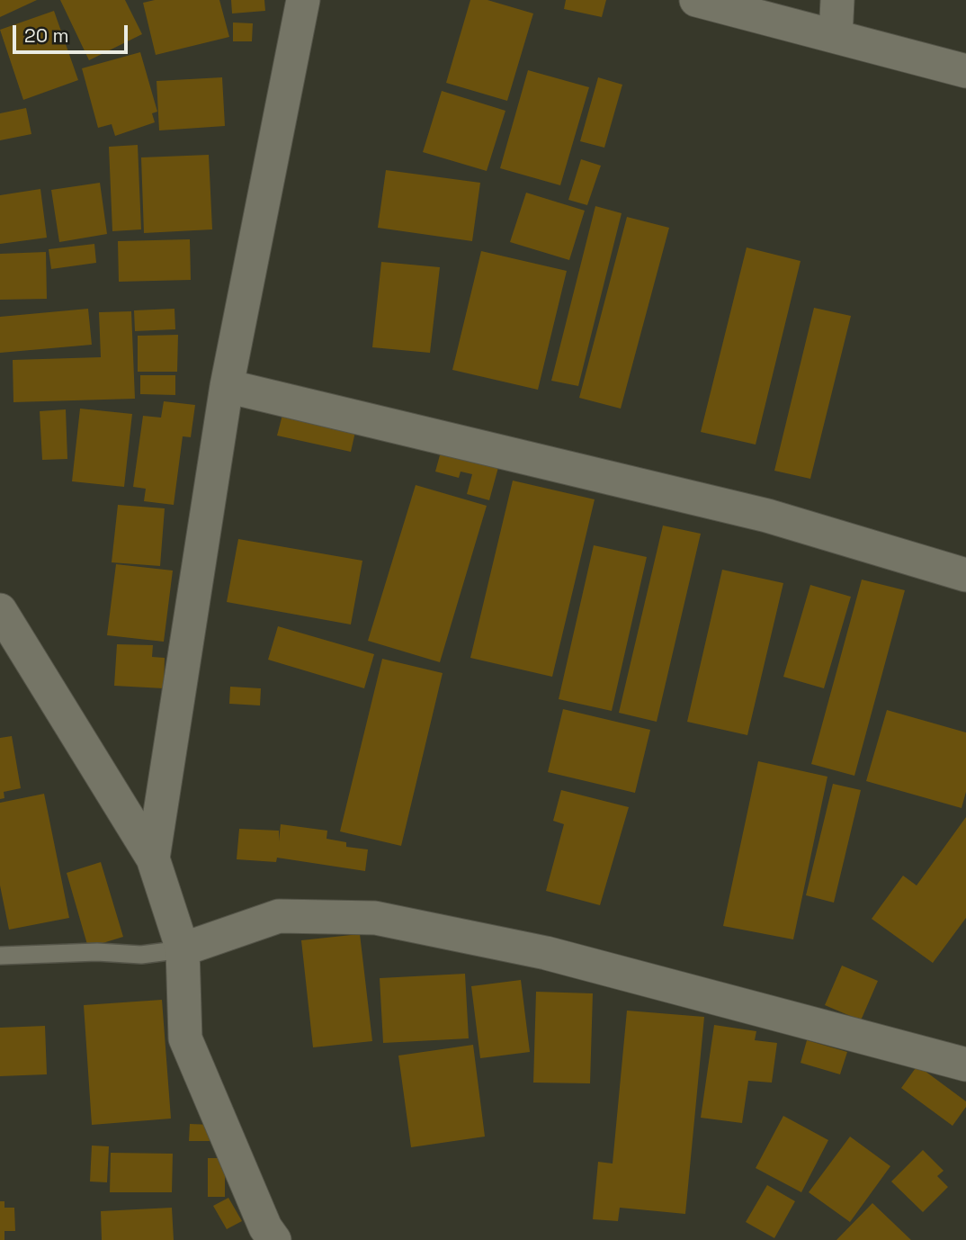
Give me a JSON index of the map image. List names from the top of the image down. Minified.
{"scale_bar":"20 m"}
